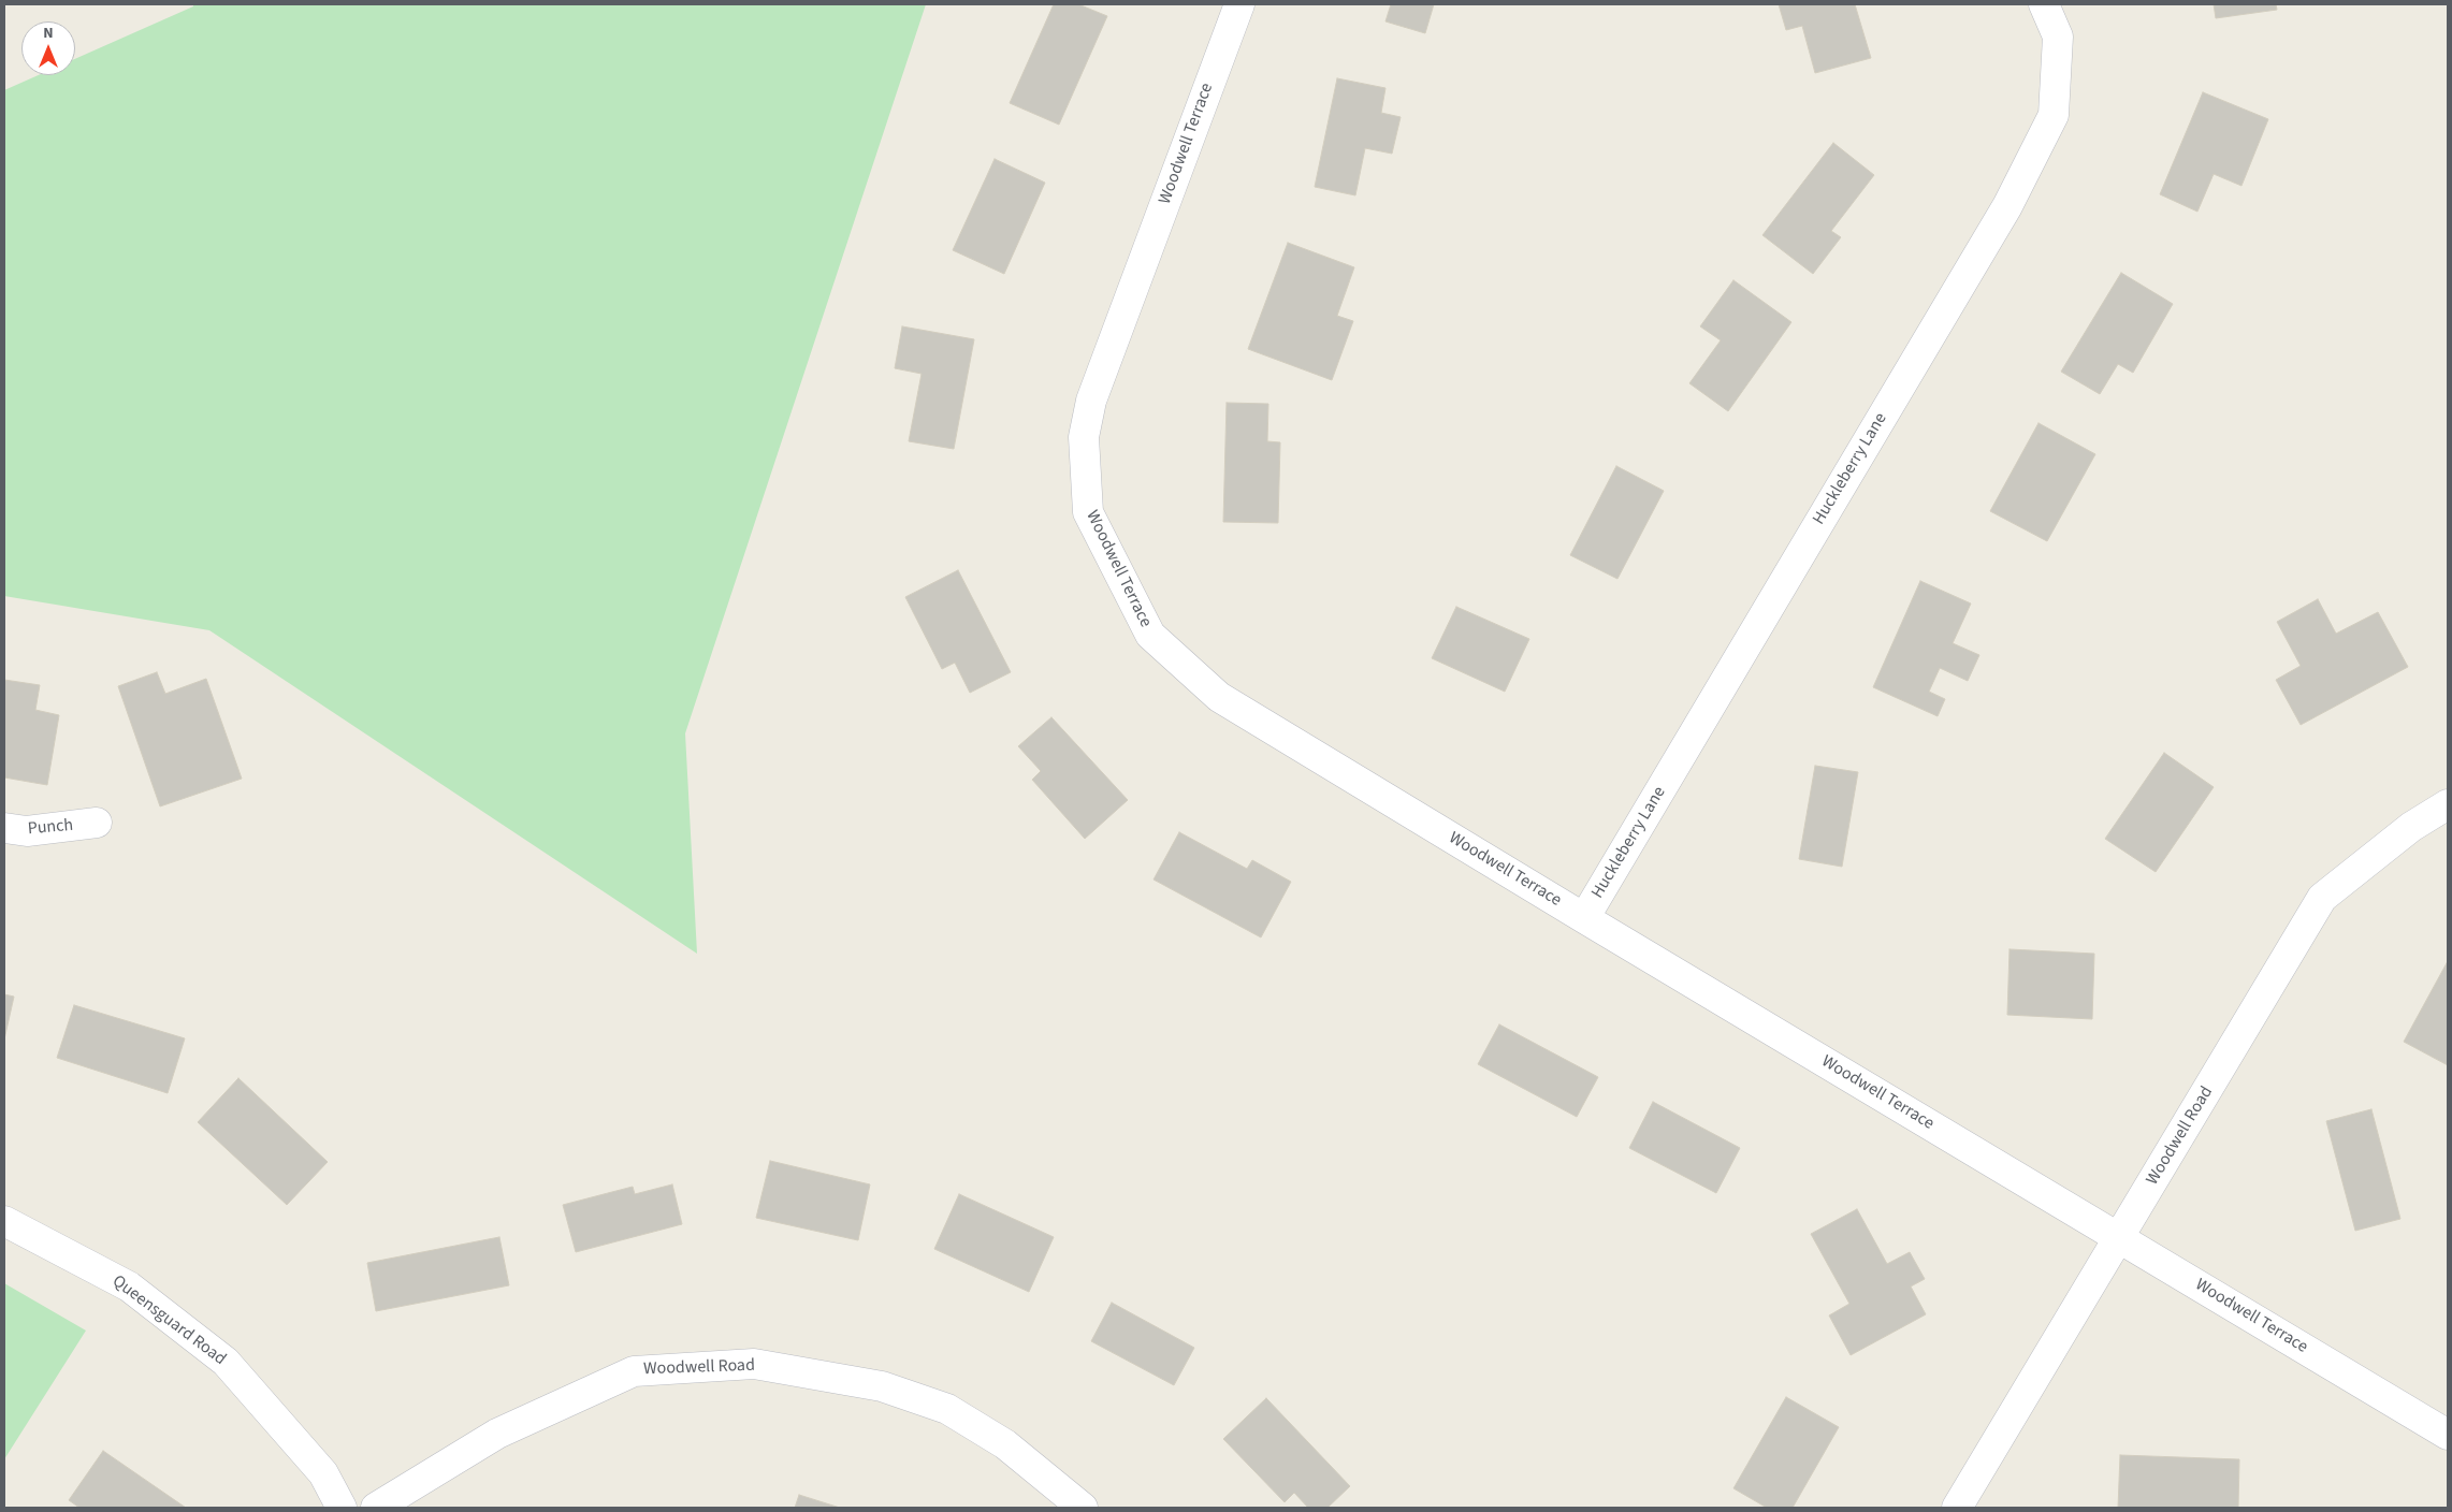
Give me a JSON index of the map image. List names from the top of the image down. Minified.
{"streets":{"street":["Woodwell Terrace","Huckleberry Lane","Punch","Woodwell Road","Queensguard Road"]},"crossings":[["Woodwell Terrace","Huckleberry Lane"],["Woodwell Terrace","Woodwell Road"]],"north":"top"}
